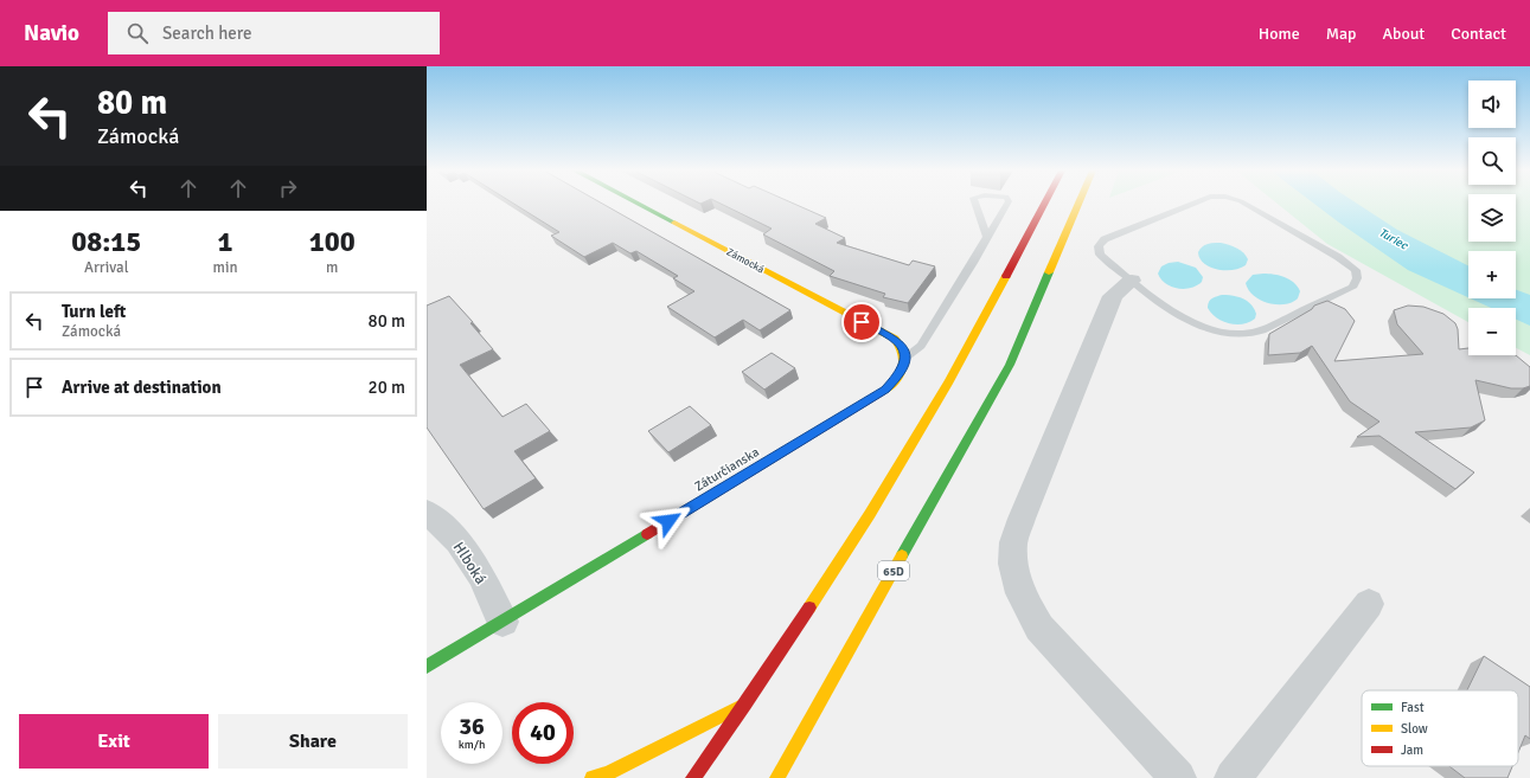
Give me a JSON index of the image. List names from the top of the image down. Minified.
{"streets":{"main road":["Zámocká","Záturčianska","65D"],"street":["Hlboká"]},"crossings":[["Zámocká","Záturčianska"],["Záturčianska","Hlboká"]],"water":["Turiec"],"legend":["Fast","Slow","Jam"],"page":{"header":"Navio","search":"Search here","nav":["Home","Map","About","Contact"],"turn":["80 m","Zámocká"],"map_buttons":["+","−"],"eta":["08:15","Arrival","1","min","100","m"],"list":[{"name":"Turn left","note":"Zámocká","value":"80 m"},{"name":"Arrive at destination","value":"20 m"}],"speed":"36 km/h","limit":"40","buttons":["Exit","Share"]}}
